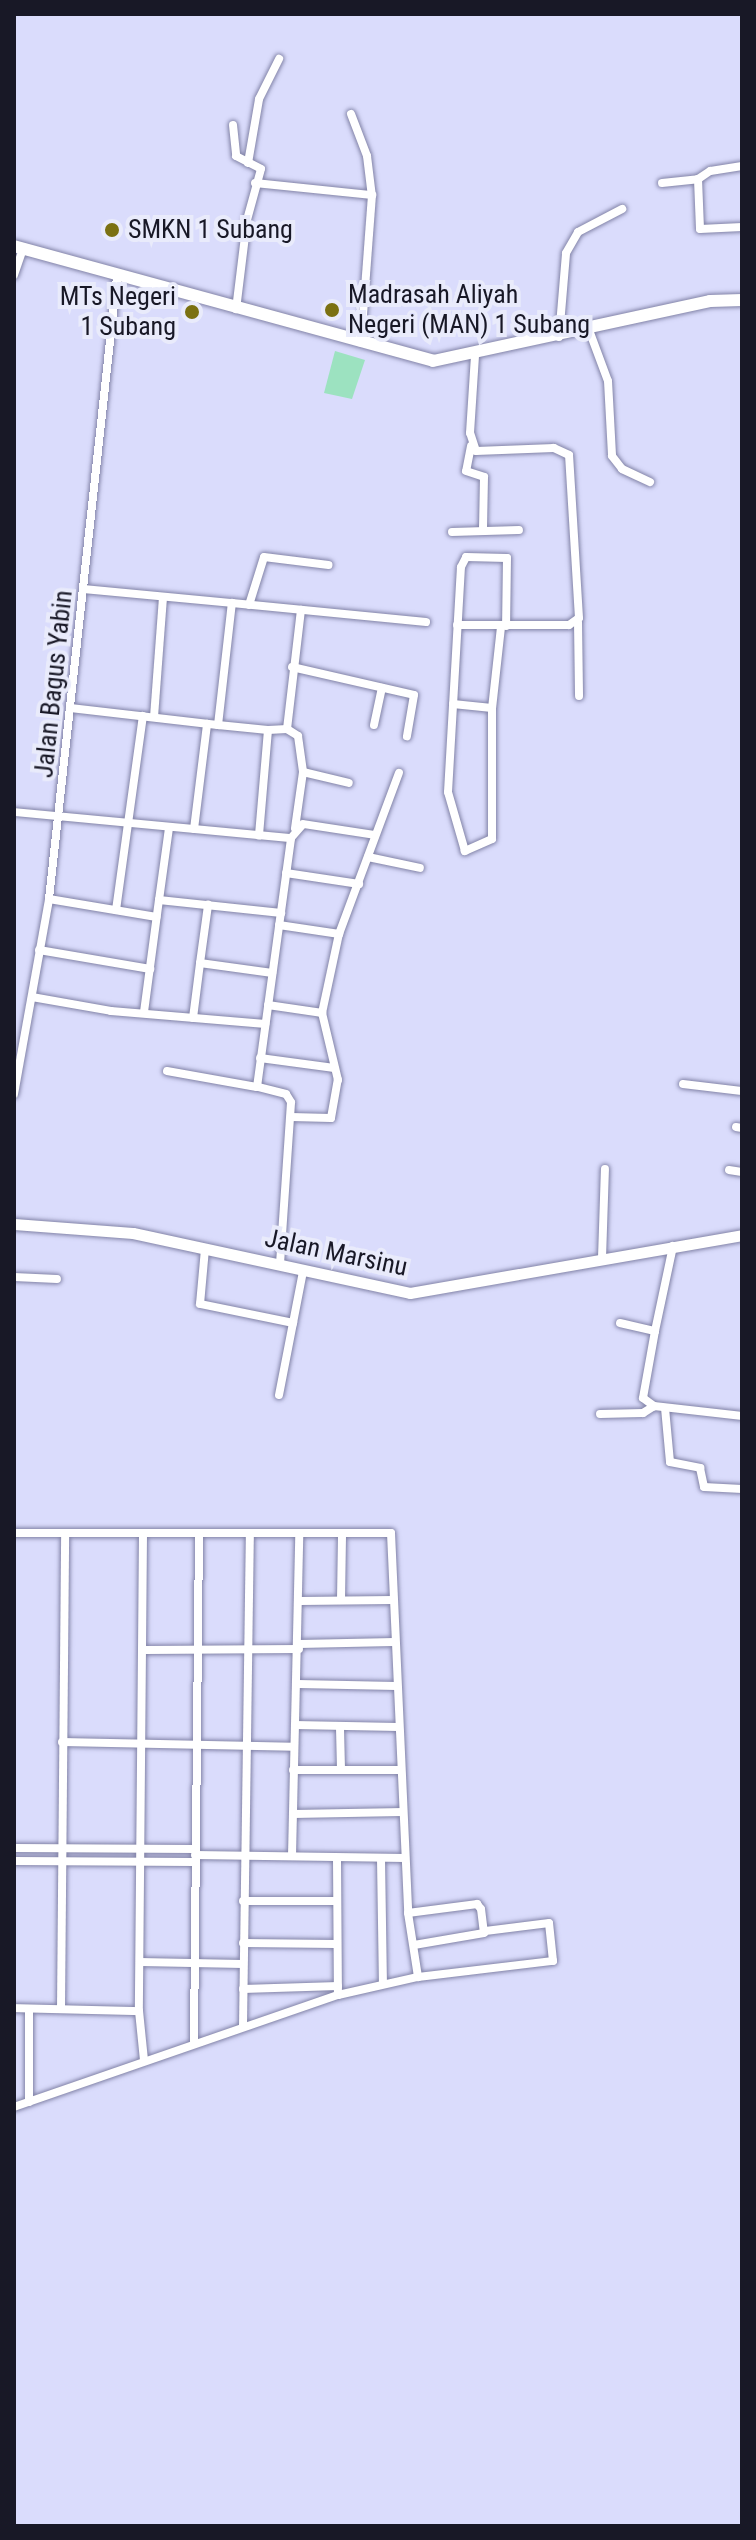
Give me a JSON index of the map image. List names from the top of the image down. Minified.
{"streets":{"street":["Jalan Bagus Yabin","Jalan Marsinu"]},"places":["SMKN 1 Subang","Madrasah Aliyah Negeri (MAN) 1 Subang","MTs Negeri 1 Subang"]}
